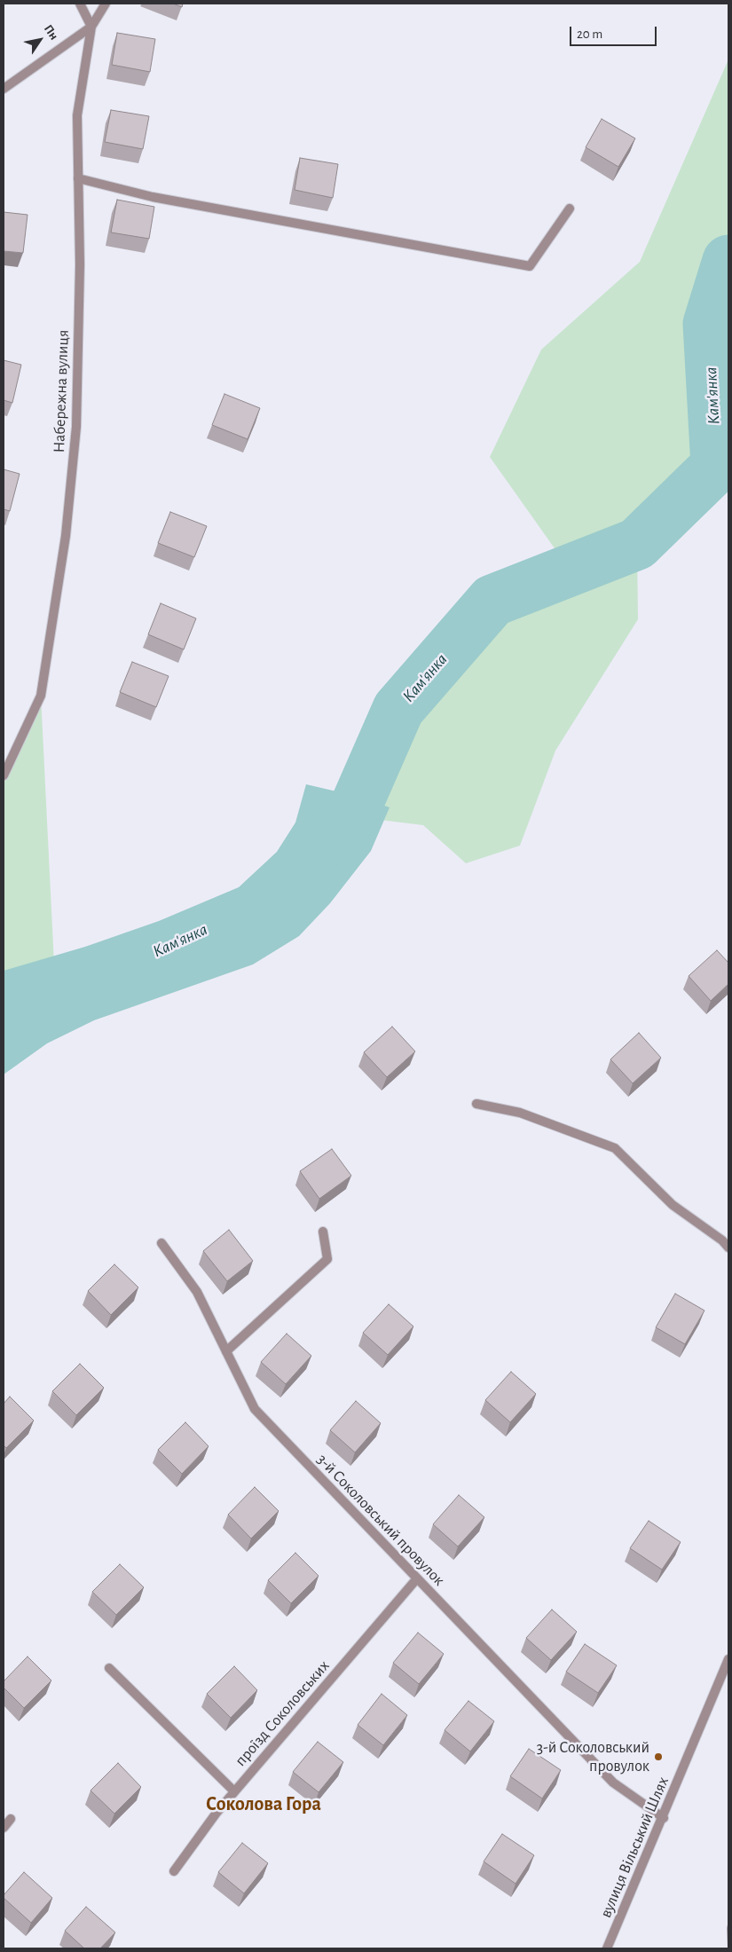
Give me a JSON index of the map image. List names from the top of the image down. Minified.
{"streets":{"street":["Набережна вулиця","3-й Соколовський провулок","проїзд Соколовських","вулиця Вільський Шлях"]},"crossings":[["3-й Соколовський провулок","проїзд Соколовських"],["3-й Соколовський провулок","вулиця Вільський Шлях"]],"districts":["Соколова Гора"],"water":["Кам'янка"],"places":["3-й Соколовський провулок"],"scale_bar":"20 m","north":"top right"}
